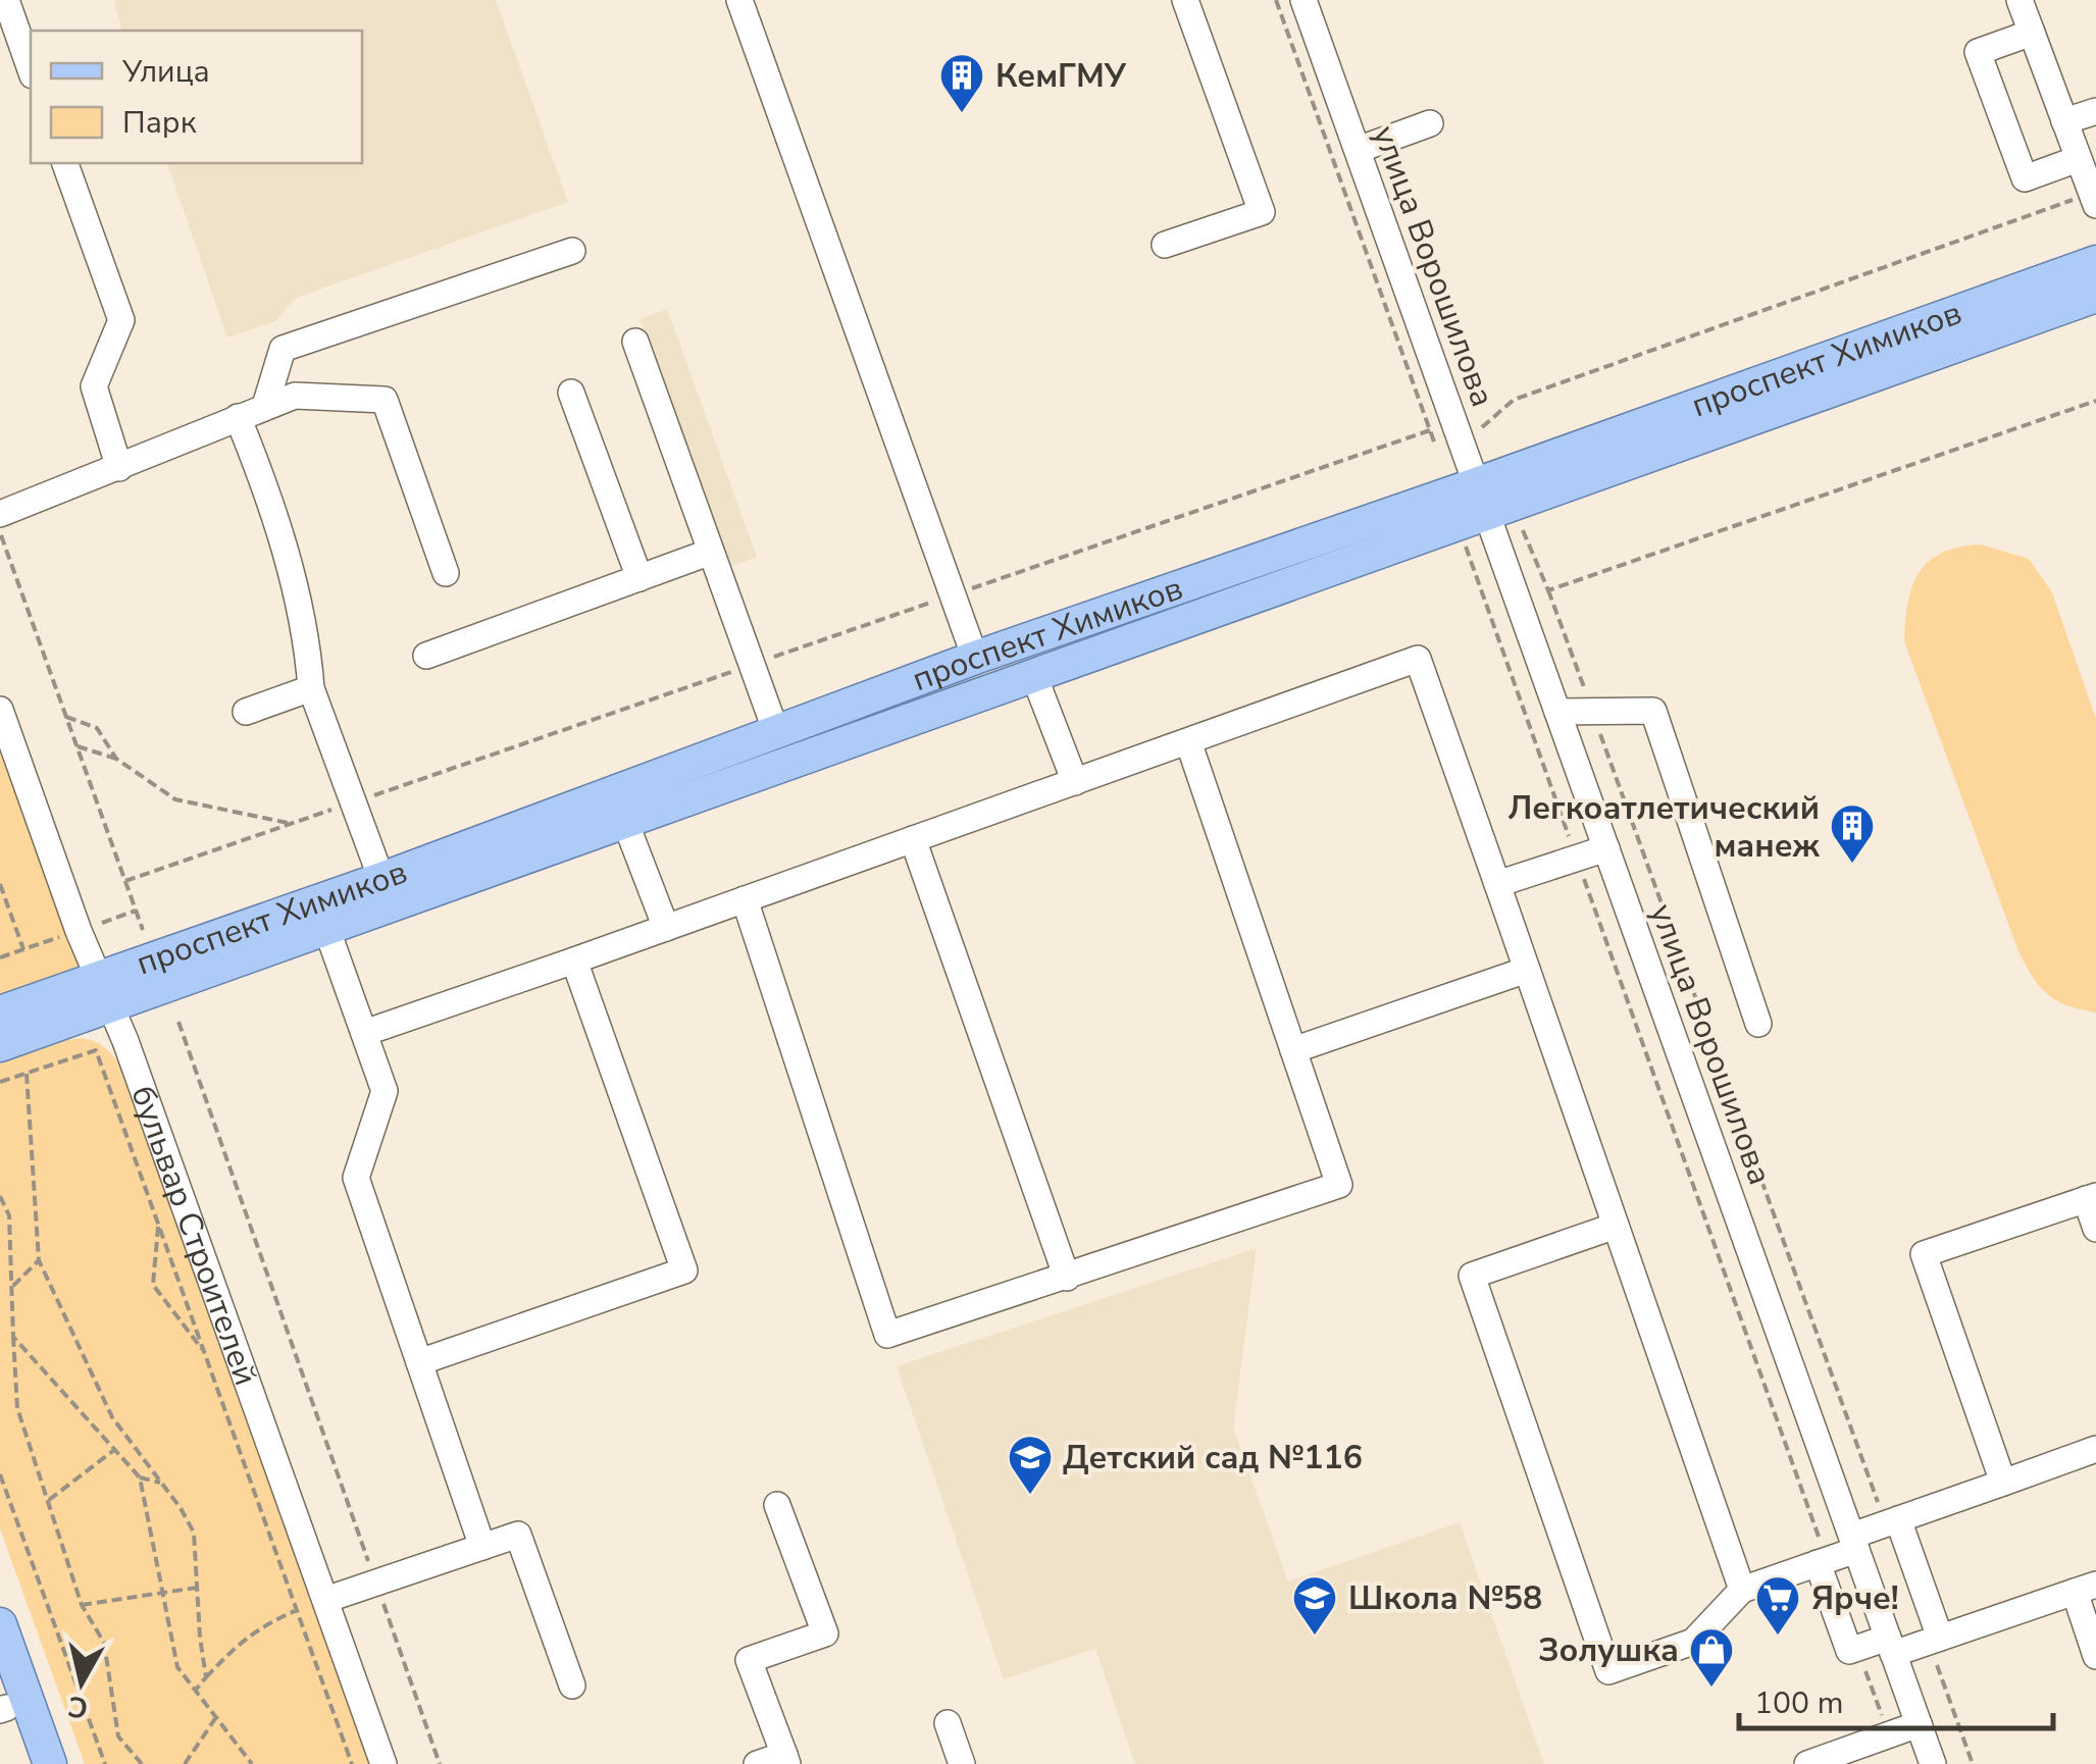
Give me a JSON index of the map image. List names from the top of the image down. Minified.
{"streets":{"main road":["проспект Химиков"],"street":["улица Ворошилова","бульвар Строителей"]},"crossings":[["улица Ворошилова","проспект Химиков"],["проспект Химиков","бульвар Строителей"]],"places":{"building":["КемГМУ","Легкоатлетический манеж"],"school or university":["Детский сад №116","Школа №58"],"supermarket":["Ярче!"],"shop":["Золушка"]},"legend":["Улица","Парк"],"scale_bar":"100 m","north":"bottom"}
